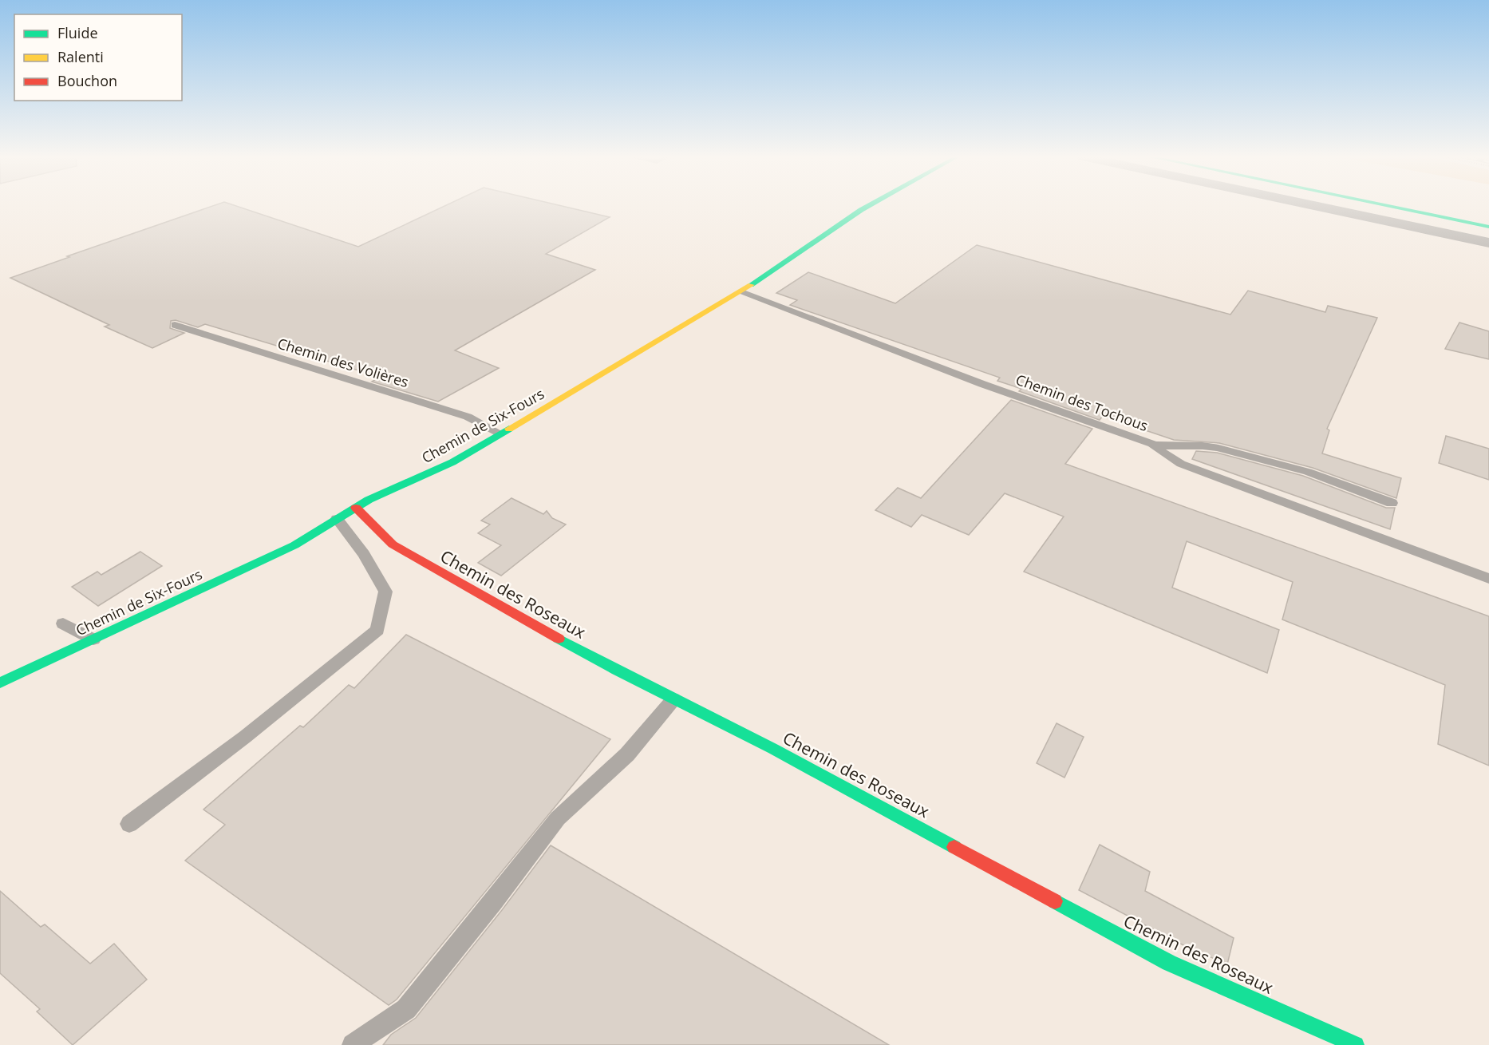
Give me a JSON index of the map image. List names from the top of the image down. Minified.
{"streets":{"main road":["Chemin de Six-Fours","Chemin des Roseaux"],"lane":["Chemin des Volières","Chemin des Tochous"]},"crossings":[["Chemin des Volières","Chemin de Six-Fours"],["Chemin des Tochous","Chemin de Six-Fours"],["Chemin de Six-Fours","Chemin des Roseaux"]],"legend":["Fluide","Ralenti","Bouchon"]}
